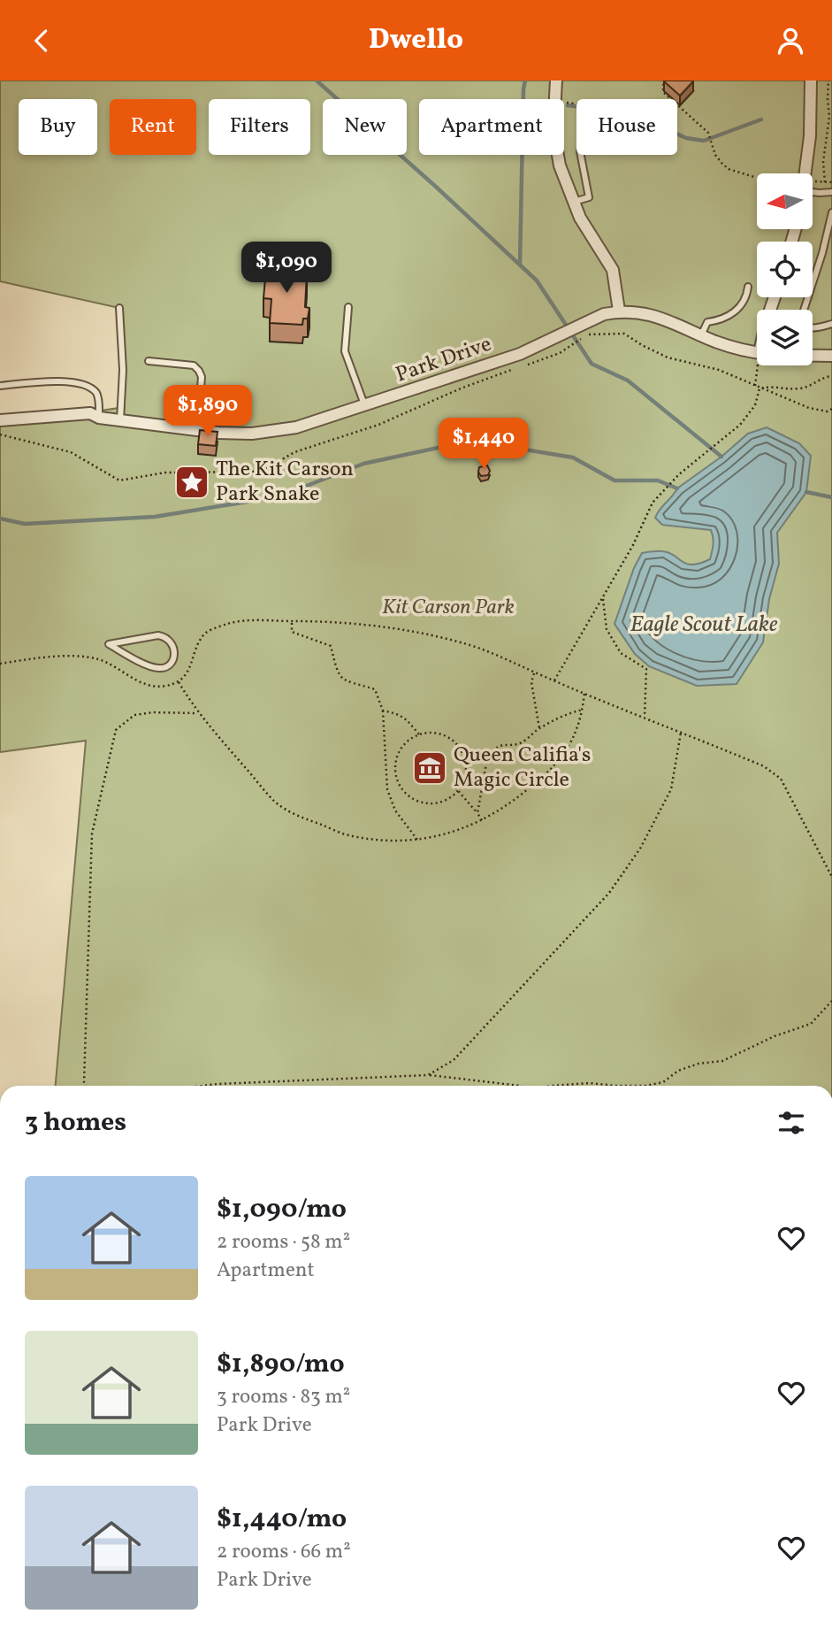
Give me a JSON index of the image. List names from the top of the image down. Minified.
{"streets":{"street":["Park Drive"]},"water":["Eagle Scout Lake"],"parks":["Kit Carson Park"],"places":{"place":["The Kit Carson Park Snake"],"museum":["Queen Califia's Magic Circle"]},"north":"left","page":{"header":"Dwello","chip":["Buy","Rent","Filters","New","Apartment","House"],"price":["$1,090","$1,890","$1,440"],"heading":"3 homes","list":[{"name":"$1,090/mo","note":"2 rooms · 58 m² · Apartment"},{"name":"$1,890/mo","note":"3 rooms · 83 m² · Park Drive"},{"name":"$1,440/mo","note":"2 rooms · 66 m² · Park Drive"}]}}
